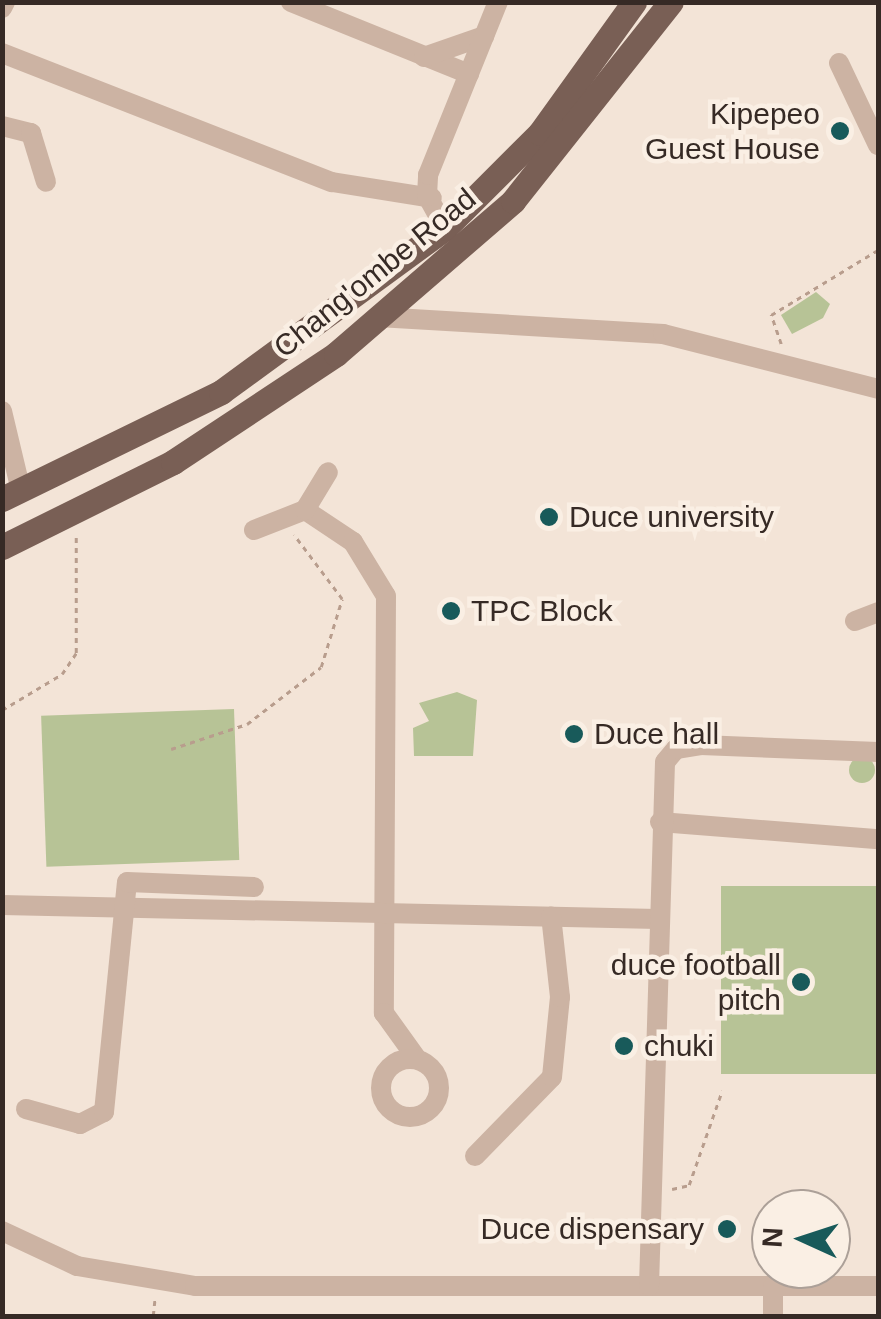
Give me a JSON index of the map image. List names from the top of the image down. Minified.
{"streets":{"main road":["Chang'ombe Road"]},"places":["Kipepeo Guest House","Duce university","TPC Block","Duce hall","duce football pitch","chuki","Duce dispensary"],"north":"left"}
